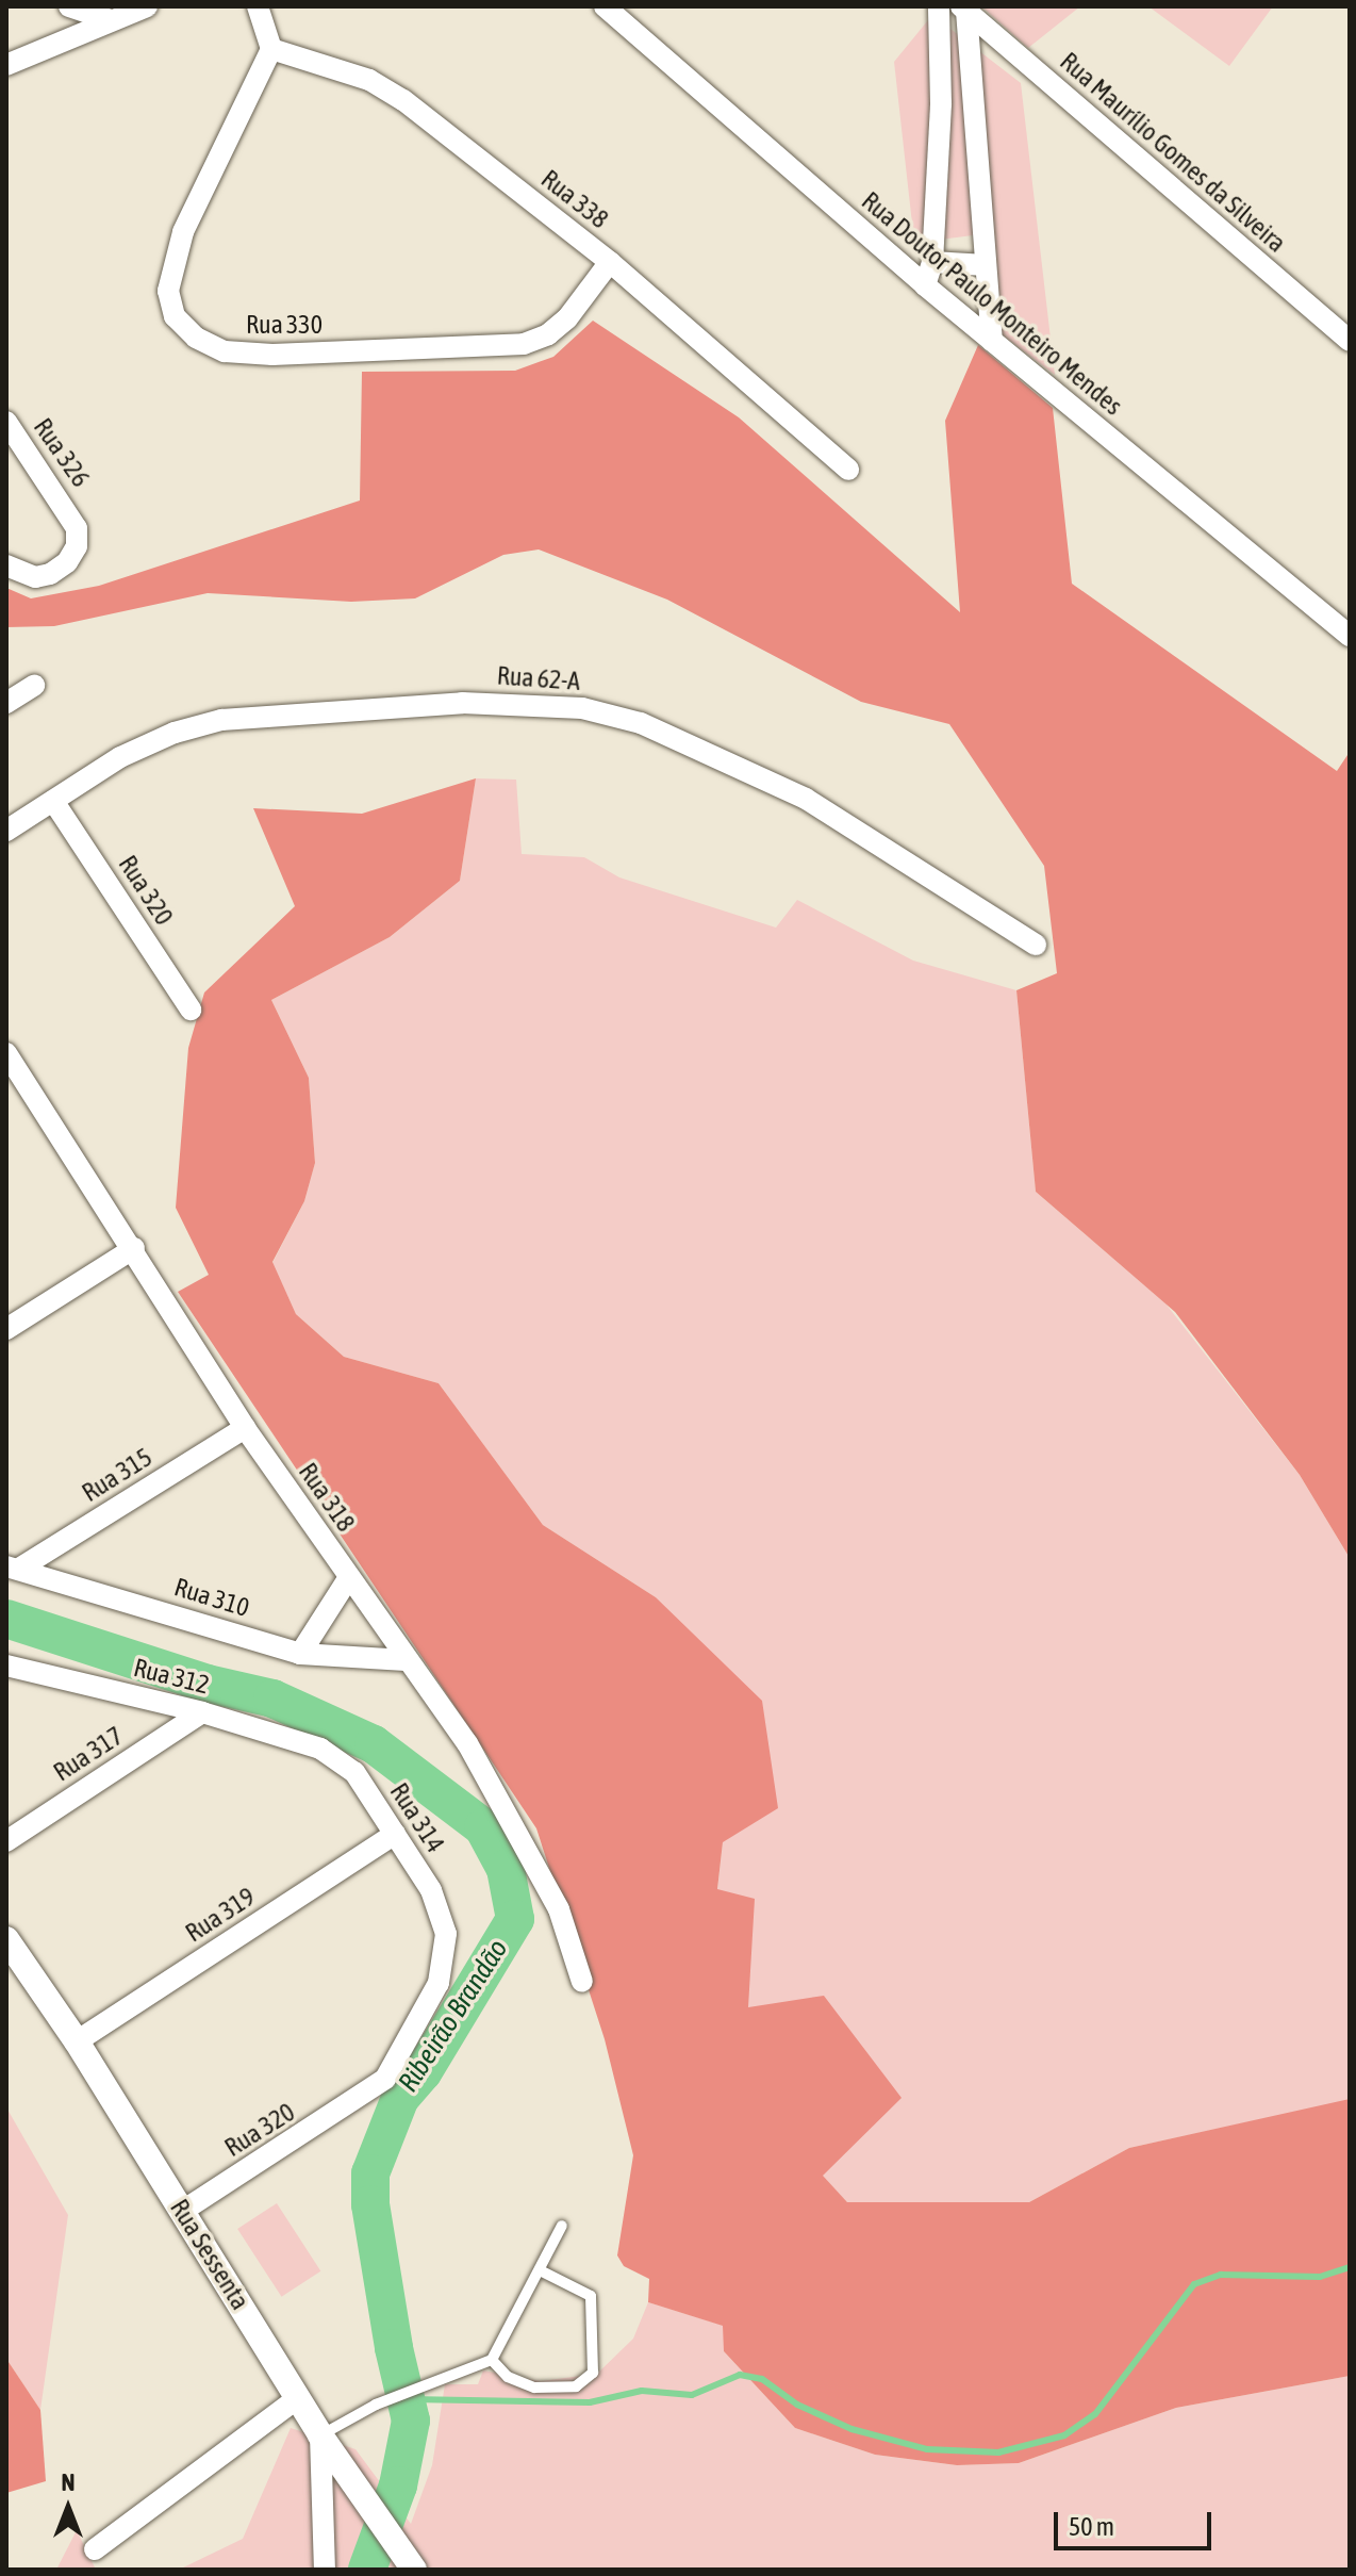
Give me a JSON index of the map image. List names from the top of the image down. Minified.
{"streets":{"street":["Rua Maurílio Gomes da Silveira","Rua 338","Rua Doutor Paulo Monteiro Mendes","Rua 330","Rua 326","Rua 62-A","Rua 320","Rua 315","Rua 318","Rua 310","Rua 312","Rua 317","Rua 314","Rua 319","Rua Sessenta"]},"crossings":[["Rua 338","Rua 330"],["Rua 62-A","Rua 320"],["Rua 320","Rua 314"],["Rua 320","Rua Sessenta"],["Rua 315","Rua 318"],["Rua 315","Rua 310"],["Rua 318","Rua 310"],["Rua 312","Rua 317"],["Rua 312","Rua 314"],["Rua 314","Rua 319"],["Rua 319","Rua Sessenta"]],"water":["Ribeirão Brandão"],"scale_bar":"50 m","north":"top"}
